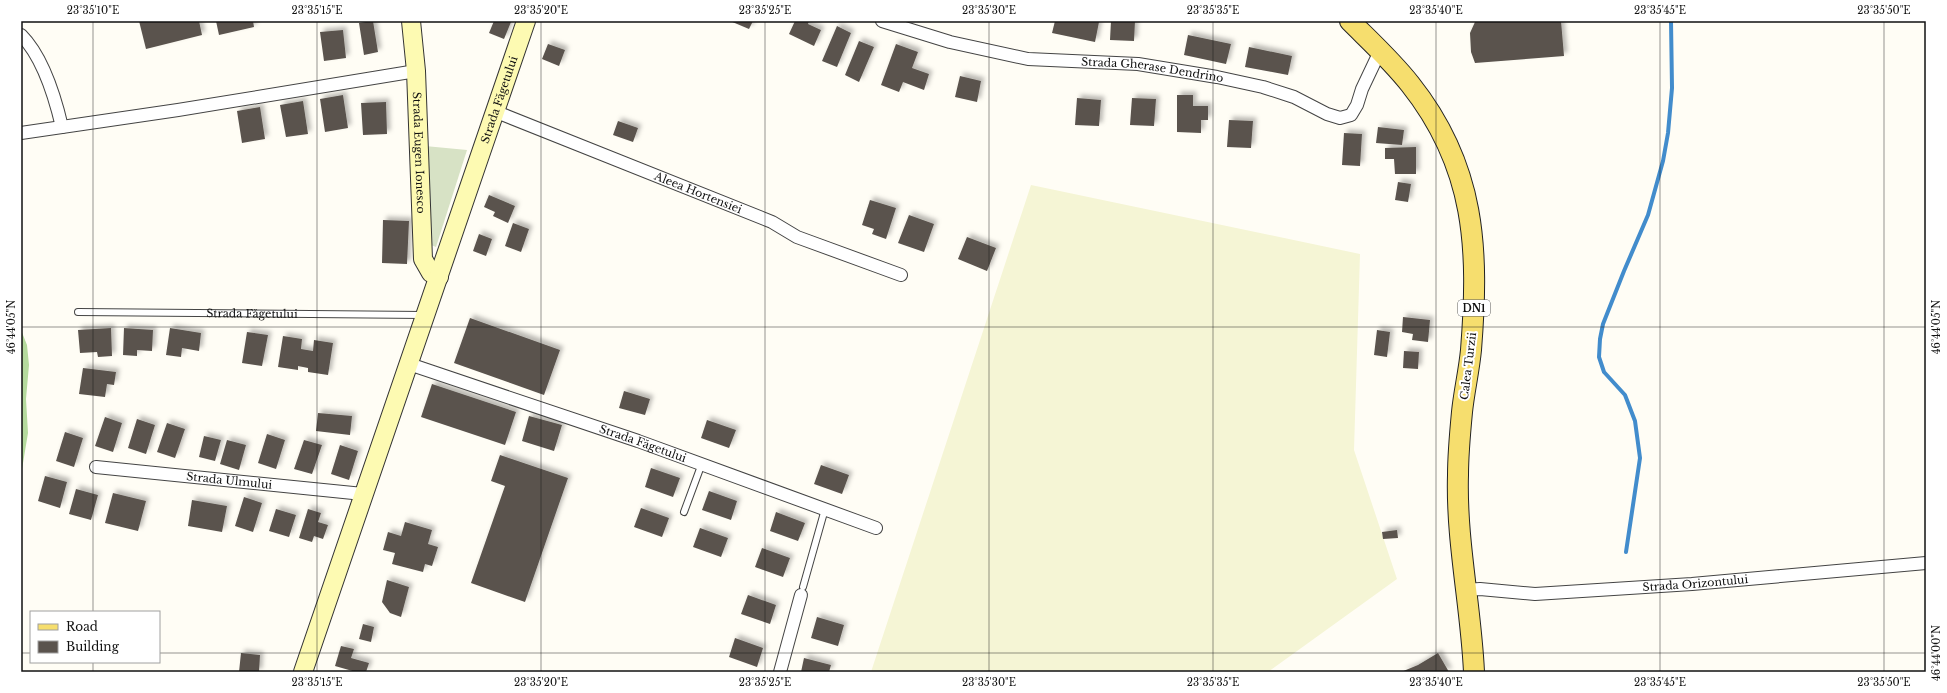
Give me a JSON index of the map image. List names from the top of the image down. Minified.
{"streets":{"main road":["Strada Făgetului","Strada Eugen Ionesco","DN1","Calea Turzii"],"street":["Strada Gherase Dendrino","Aleea Hortensiei","Strada Ulmului","Strada Orizontului"]},"crossings":[["Strada Gherase Dendrino","Calea Turzii"],["Strada Făgetului","Strada Eugen Ionesco"],["Strada Făgetului","Aleea Hortensiei"],["Strada Făgetului","Strada Ulmului"],["Calea Turzii","Strada Orizontului"]],"legend":["Road","Building"],"coordinates":["23°35'10\"E","23°35'15\"E","23°35'20\"E","23°35'25\"E","23°35'30\"E","23°35'35\"E","23°35'40\"E","23°35'45\"E","23°35'50\"E","46°44'05\"N","46°44'00\"N"]}
